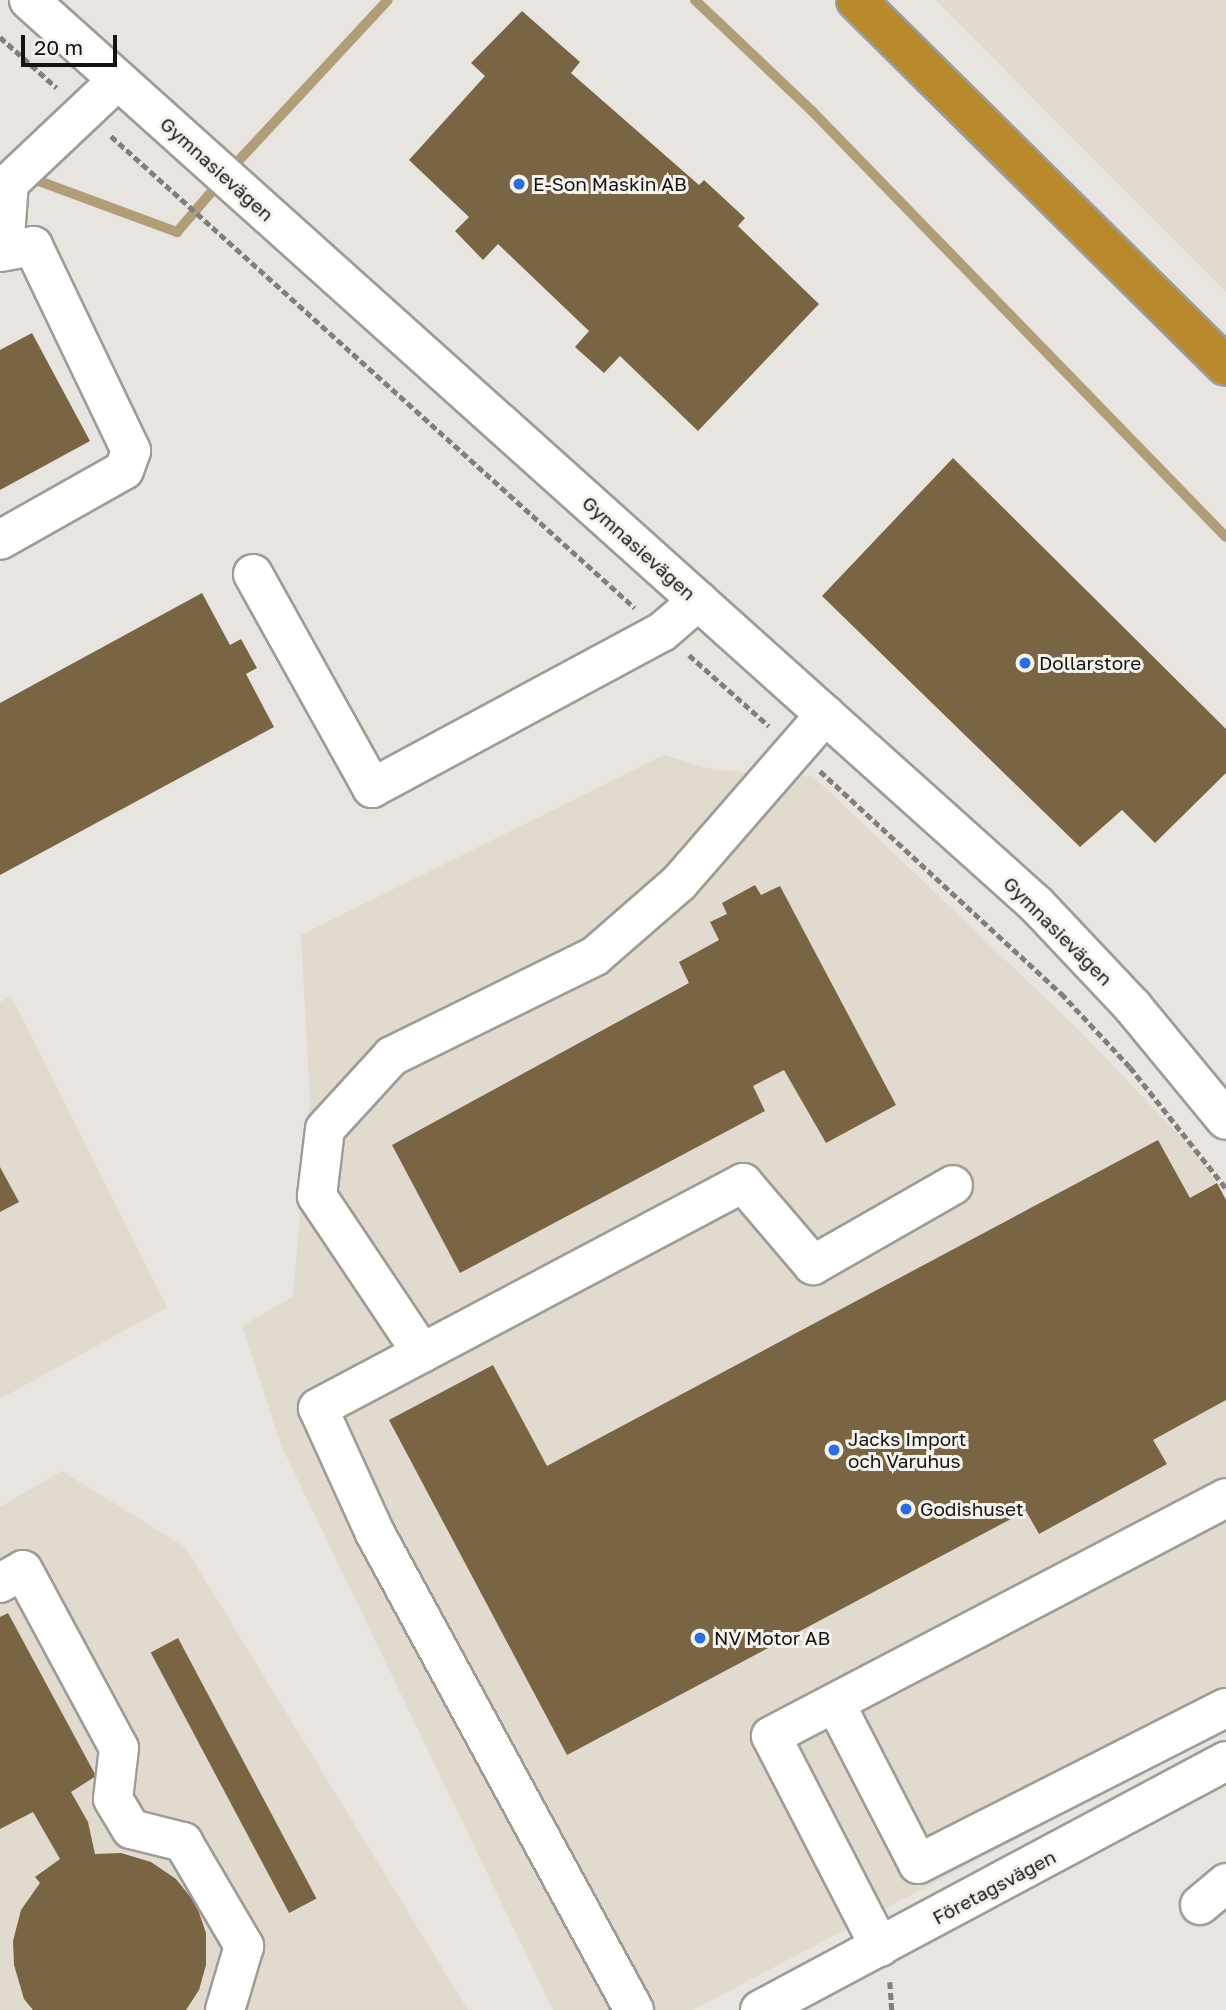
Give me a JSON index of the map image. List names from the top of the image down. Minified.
{"streets":{"street":["Gymnasievägen","Företagsvägen"]},"places":["E-Son Maskin AB","Dollarstore","Jacks Import och Varuhus","Godishuset","NV Motor AB"],"scale_bar":"20 m"}
